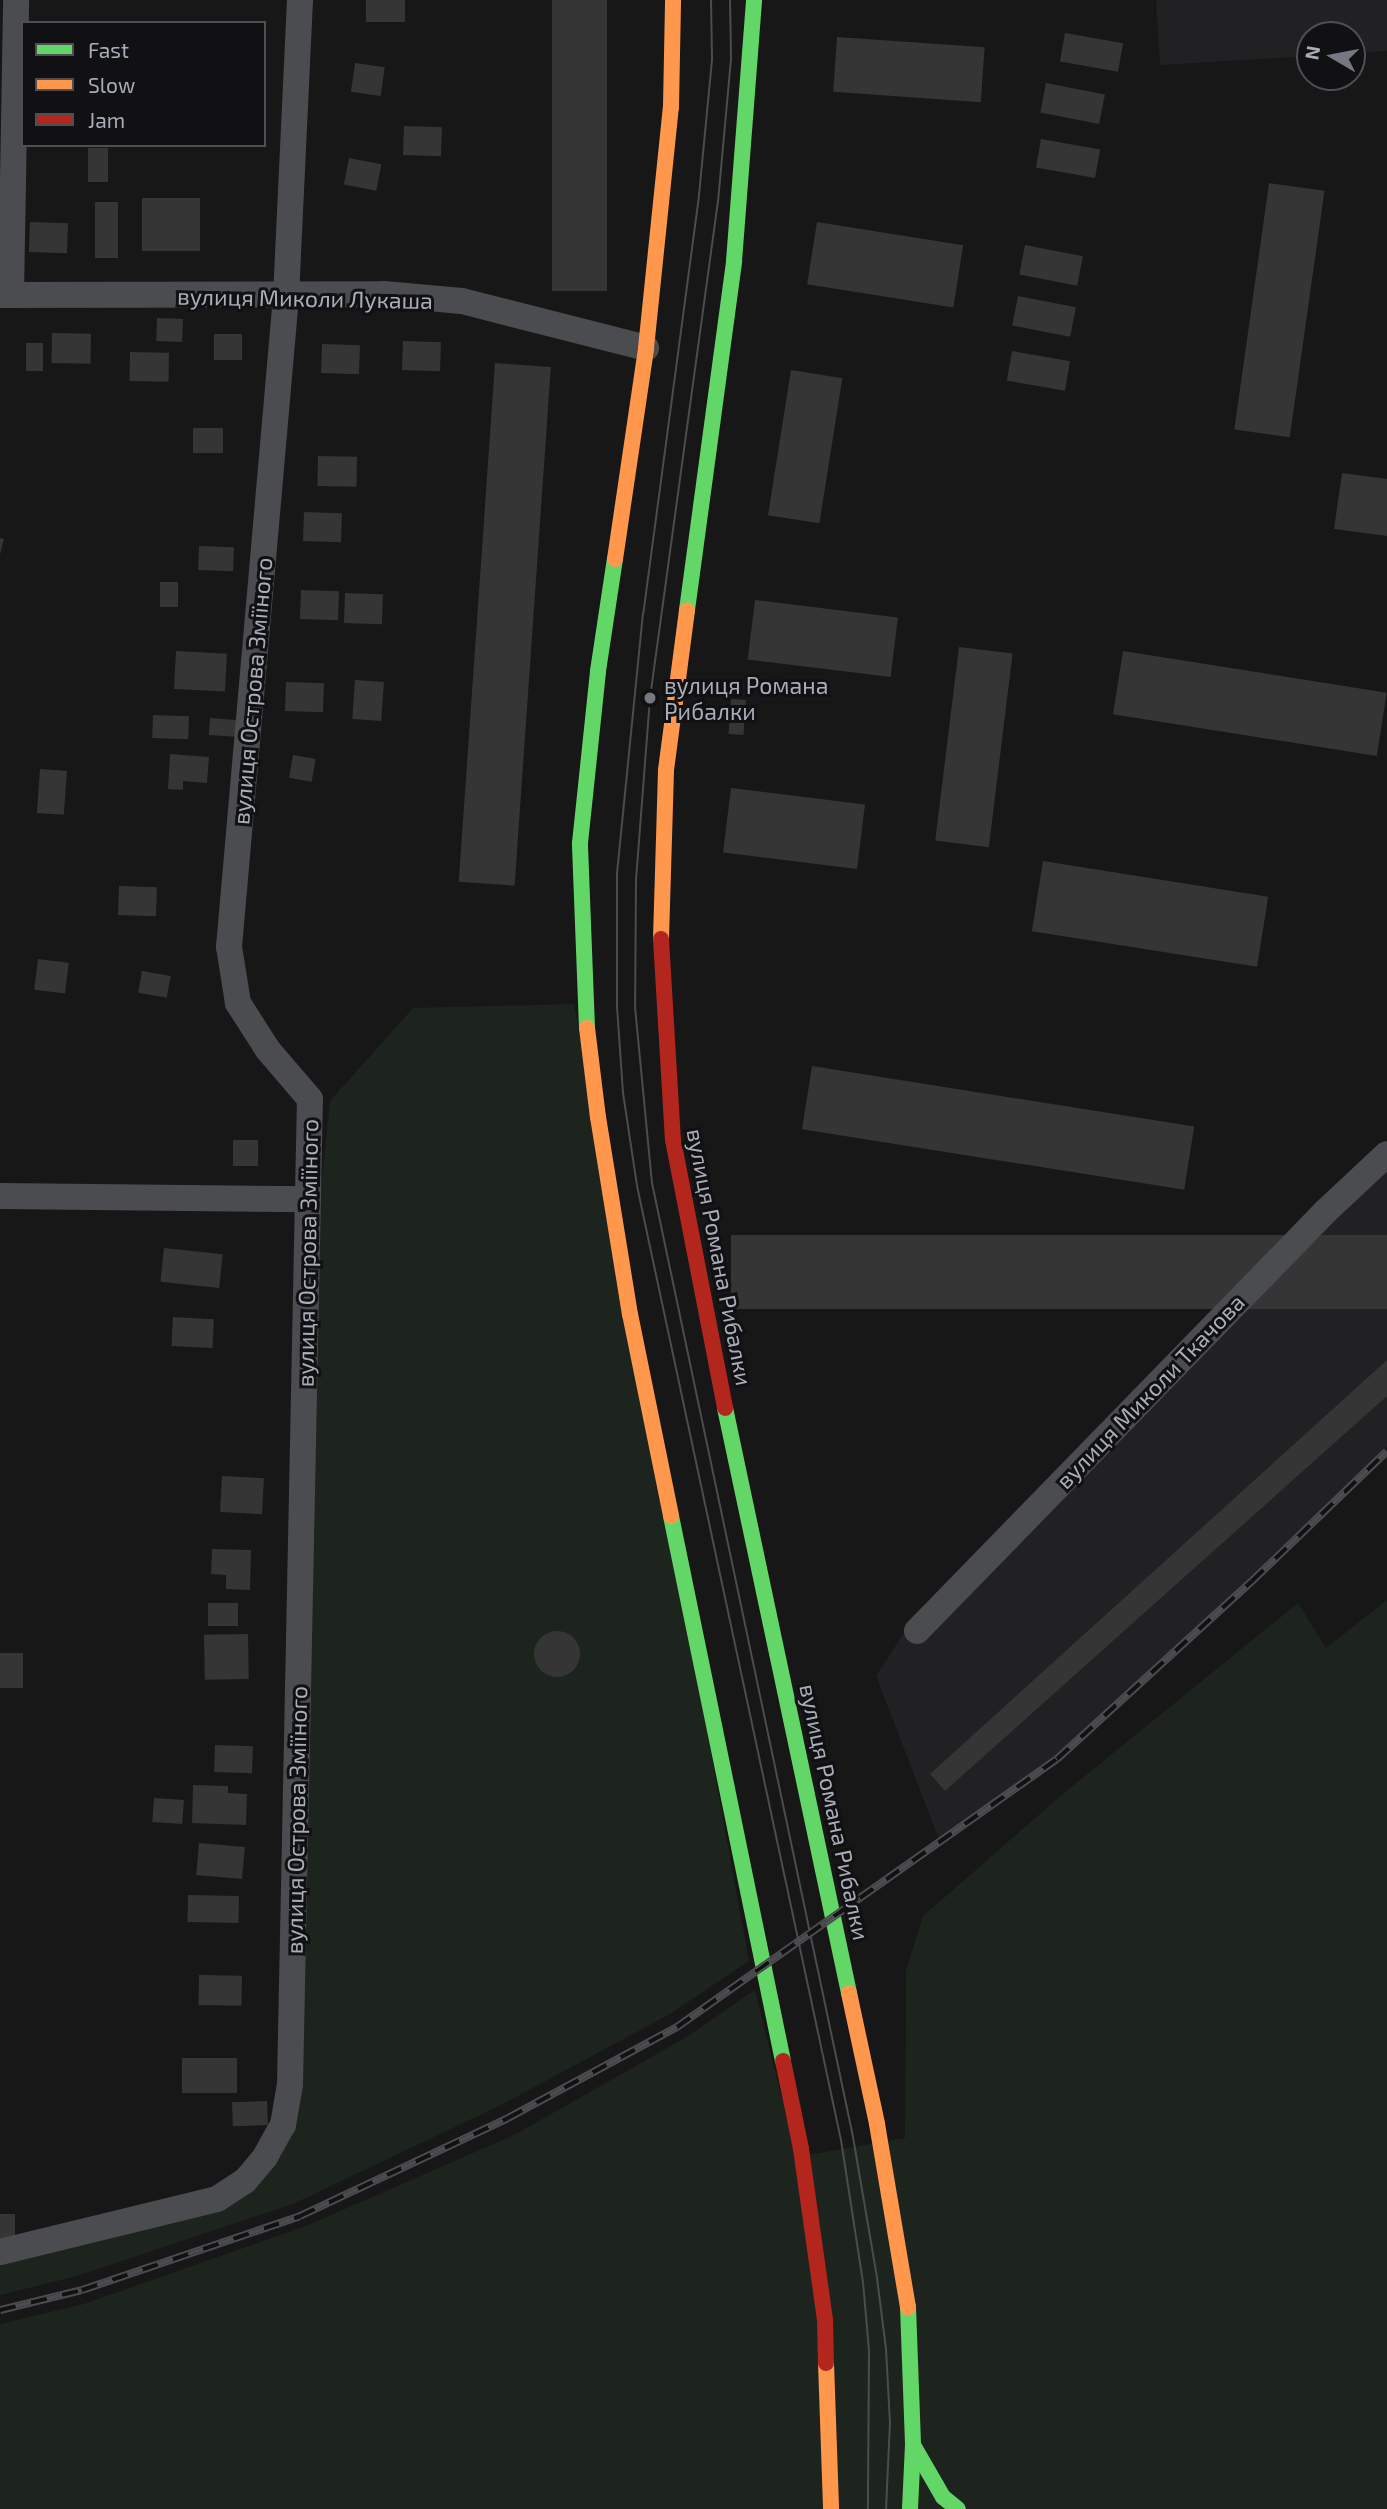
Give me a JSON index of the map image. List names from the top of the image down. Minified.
{"streets":{"main road":["вулиця Романа Рибалки"],"street":["вулиця Миколи Лукаша","вулиця Острова Зміїного","вулиця Миколи Ткачова"]},"crossings":[["вулиця Миколи Лукаша","вулиця Острова Зміїного"]],"places":["вулиця Романа Рибалки"],"legend":["Fast","Slow","Jam"],"north":"left"}
